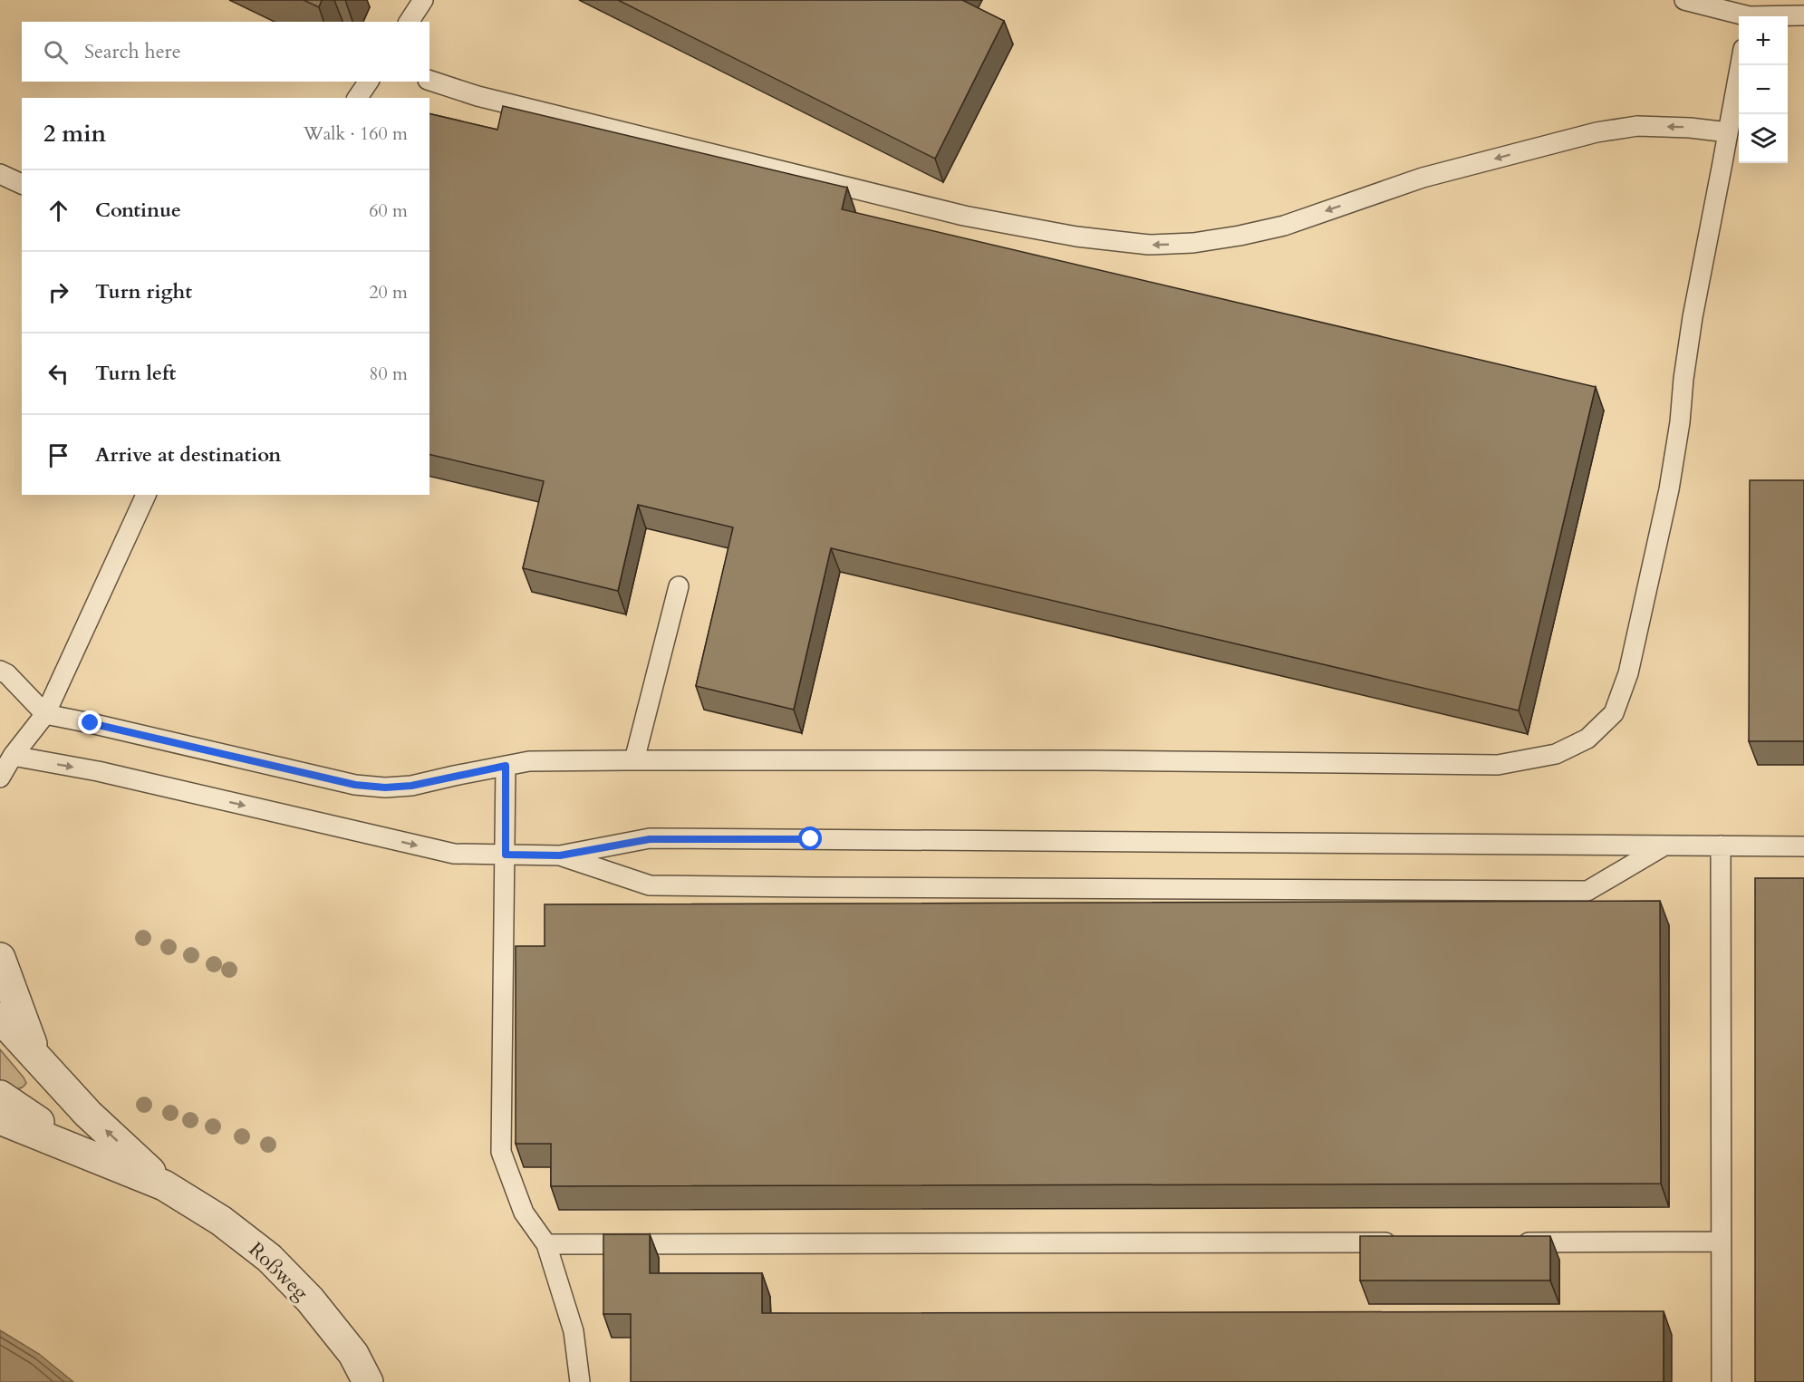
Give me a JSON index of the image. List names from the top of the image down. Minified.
{"streets":{"street":["Roßweg"]},"page":{"map_buttons":["+","−"],"search":"Search here","heading":["2 min","Walk · 160 m"],"list":[["Continue","60 m"],["Turn right","20 m"],["Turn left","80 m"],"Arrive at destination"]}}
